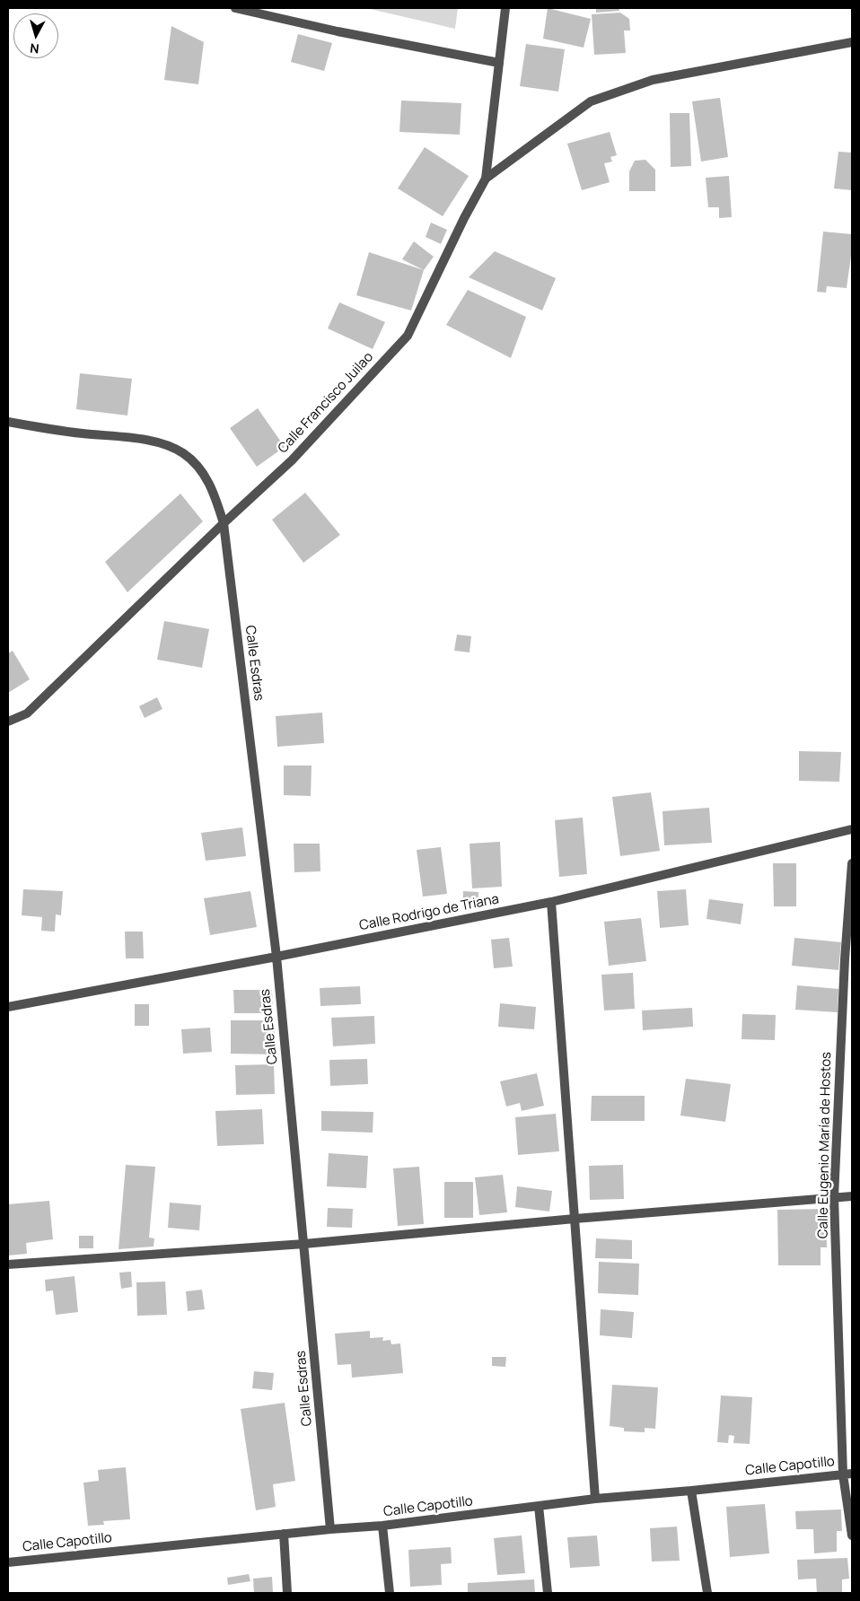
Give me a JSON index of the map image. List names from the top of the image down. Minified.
{"streets":{"street":["Calle Francisco Juilao","Calle Esdras","Calle Rodrigo de Triana","Calle Eugenio María de Hostos","Calle Capotillo"]},"crossings":[["Calle Francisco Juilao","Calle Esdras"],["Calle Esdras","Calle Rodrigo de Triana"],["Calle Esdras","Calle Capotillo"],["Calle Eugenio María de Hostos","Calle Capotillo"]],"north":"bottom"}
